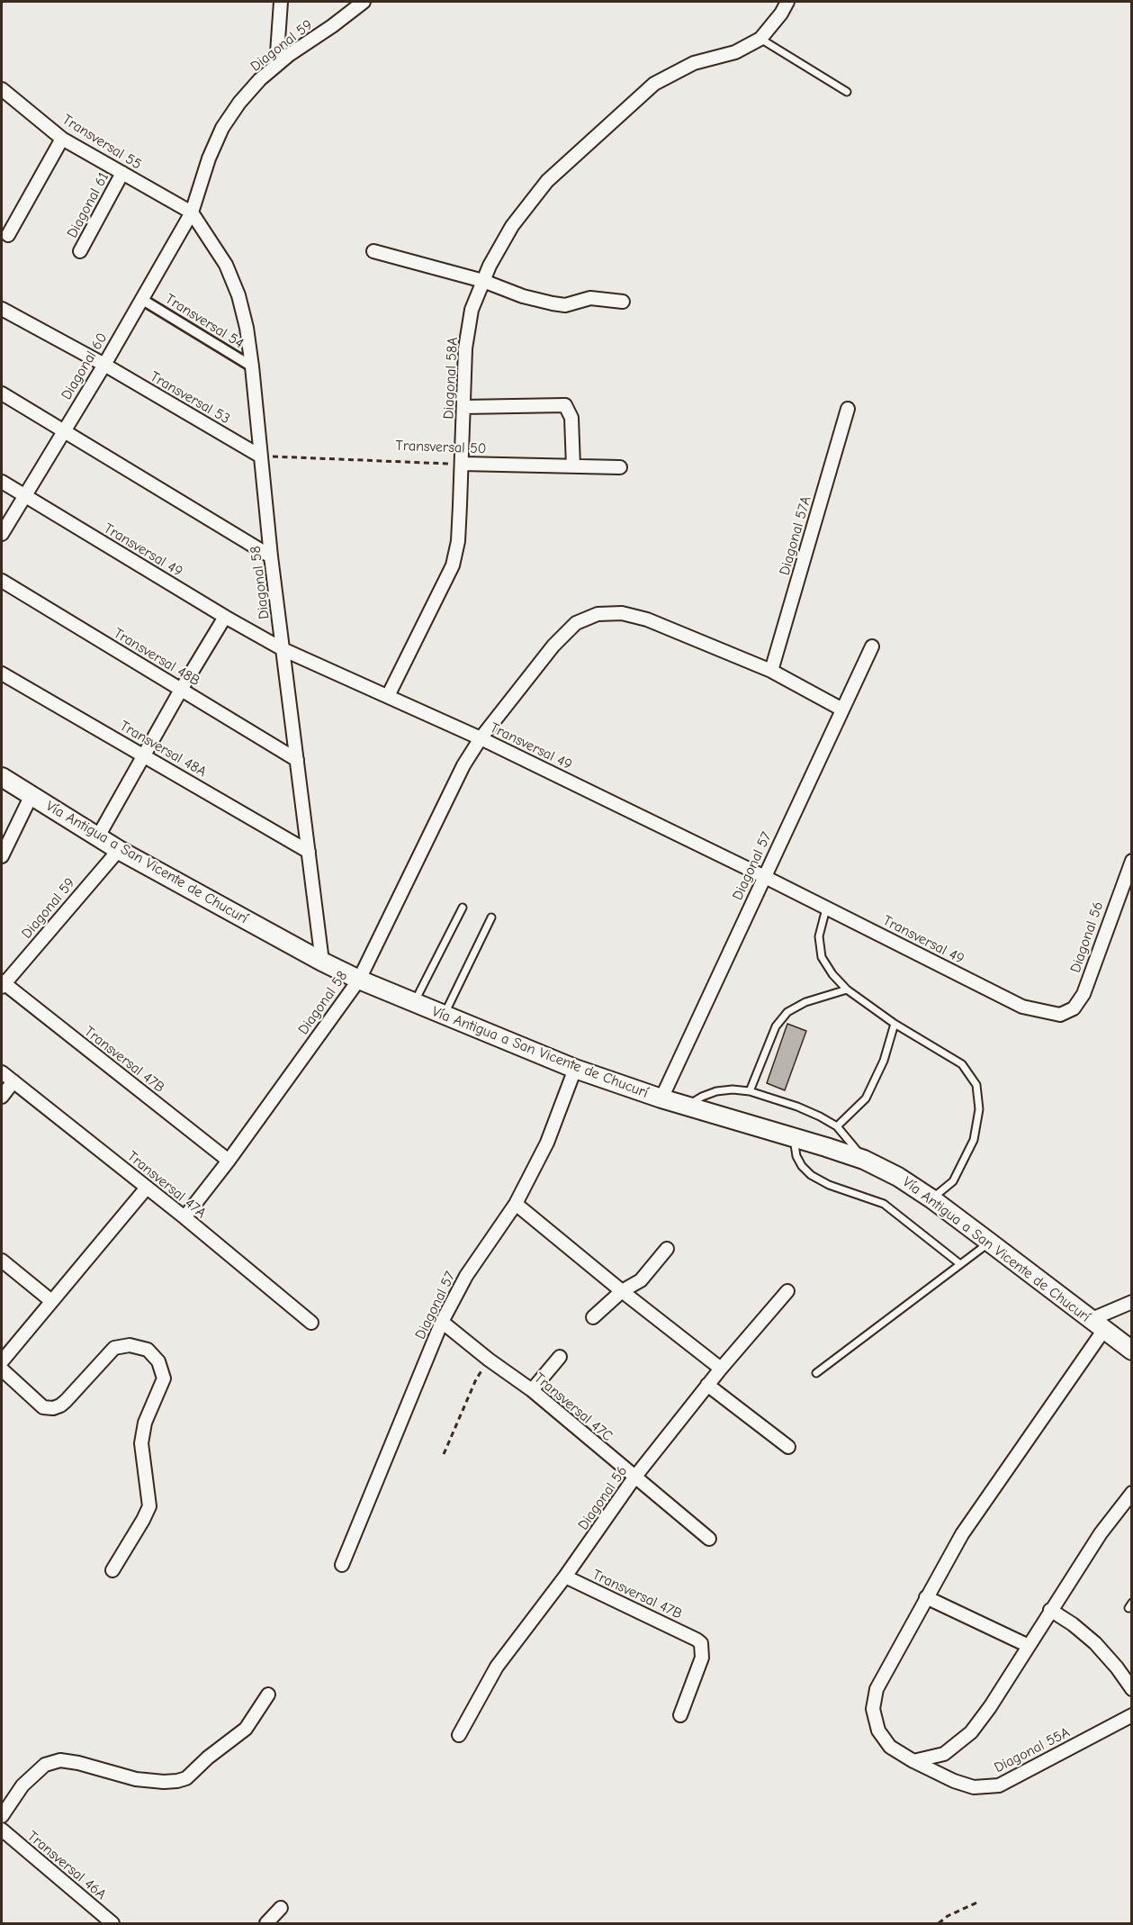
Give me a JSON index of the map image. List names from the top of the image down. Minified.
{"streets":{"main road":["Vía Antigua a San Vicente de Chucurí"],"street":["Diagonal 59","Transversal 55","Diagonal 61","Transversal 54","Diagonal 60","Diagonal 58A","Transversal 53","Transversal 50","Diagonal 57A","Transversal 49","Diagonal 58","Transversal 48B","Transversal 48A","Diagonal 57","Diagonal 56","Transversal 47B","Transversal 47A","Transversal 47C","Diagonal 55A","Transversal 46A"]},"crossings":[["Diagonal 59","Transversal 55"],["Diagonal 59","Diagonal 60"],["Diagonal 59","Diagonal 58"],["Diagonal 59","Vía Antigua a San Vicente de Chucurí"],["Diagonal 59","Transversal 47B"],["Transversal 55","Diagonal 61"],["Transversal 55","Diagonal 60"],["Transversal 55","Diagonal 58"],["Transversal 54","Diagonal 60"],["Transversal 54","Diagonal 58"],["Diagonal 60","Transversal 53"],["Diagonal 60","Transversal 49"],["Diagonal 60","Diagonal 58"],["Diagonal 58A","Transversal 50"],["Diagonal 58A","Transversal 49"],["Transversal 53","Transversal 50"],["Transversal 53","Diagonal 58"],["Transversal 50","Diagonal 58"],["Diagonal 57A","Diagonal 58"],["Transversal 49","Diagonal 58"],["Transversal 49","Diagonal 57"],["Transversal 49","Diagonal 56"],["Diagonal 58","Transversal 48B"],["Diagonal 58","Transversal 48A"],["Diagonal 58","Vía Antigua a San Vicente de Chucurí"],["Diagonal 58","Transversal 47B"],["Diagonal 58","Transversal 47A"],["Vía Antigua a San Vicente de Chucurí","Diagonal 57"],["Vía Antigua a San Vicente de Chucurí","Diagonal 55A"],["Diagonal 57","Transversal 47C"],["Diagonal 56","Transversal 47B"],["Diagonal 56","Transversal 47C"]]}
